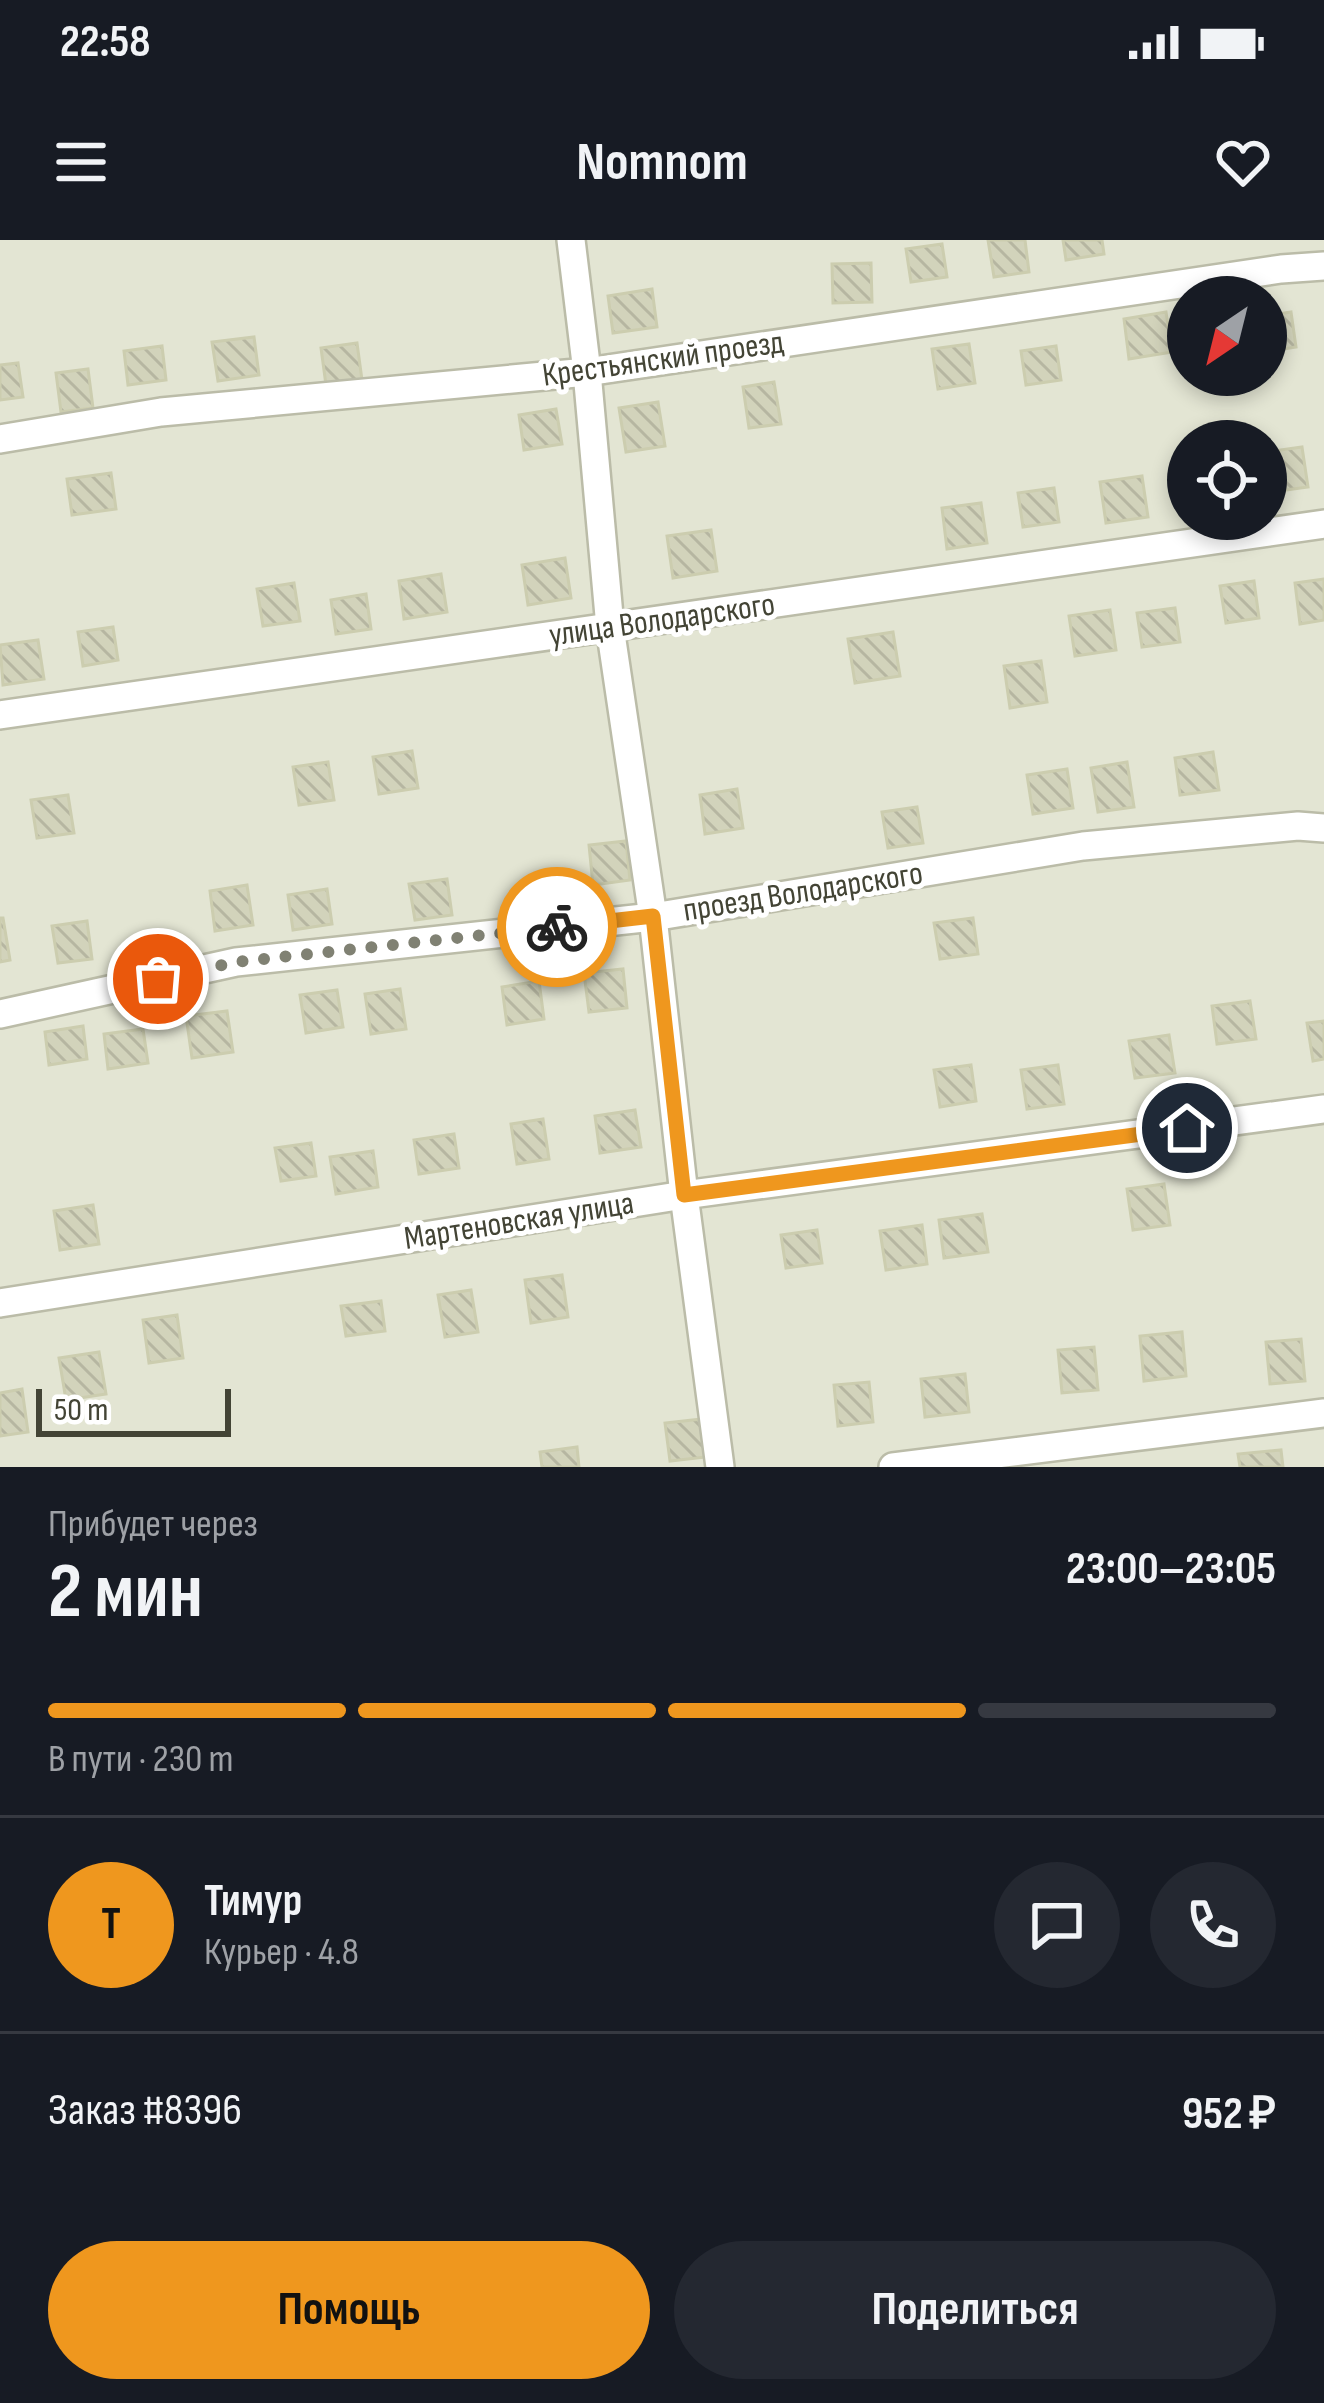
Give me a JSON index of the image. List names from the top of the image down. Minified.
{"streets":{"street":["Крестьянский проезд","улица Володарского","проезд Володарского","Мартеновская улица"]},"scale_bar":"50 m","north":"bottom left","page":{"status":"22:58","header":"Nomnom","scale":"50 m","heading":["2 мин","Прибудет через","23:00–23:05"],"panel":["Тимур","Курьер · 4.8","Заказ #8396","952 ₽"],"bar":"В пути · 230 m","round":"Т","buttons":["Помощь","Поделиться"]}}
